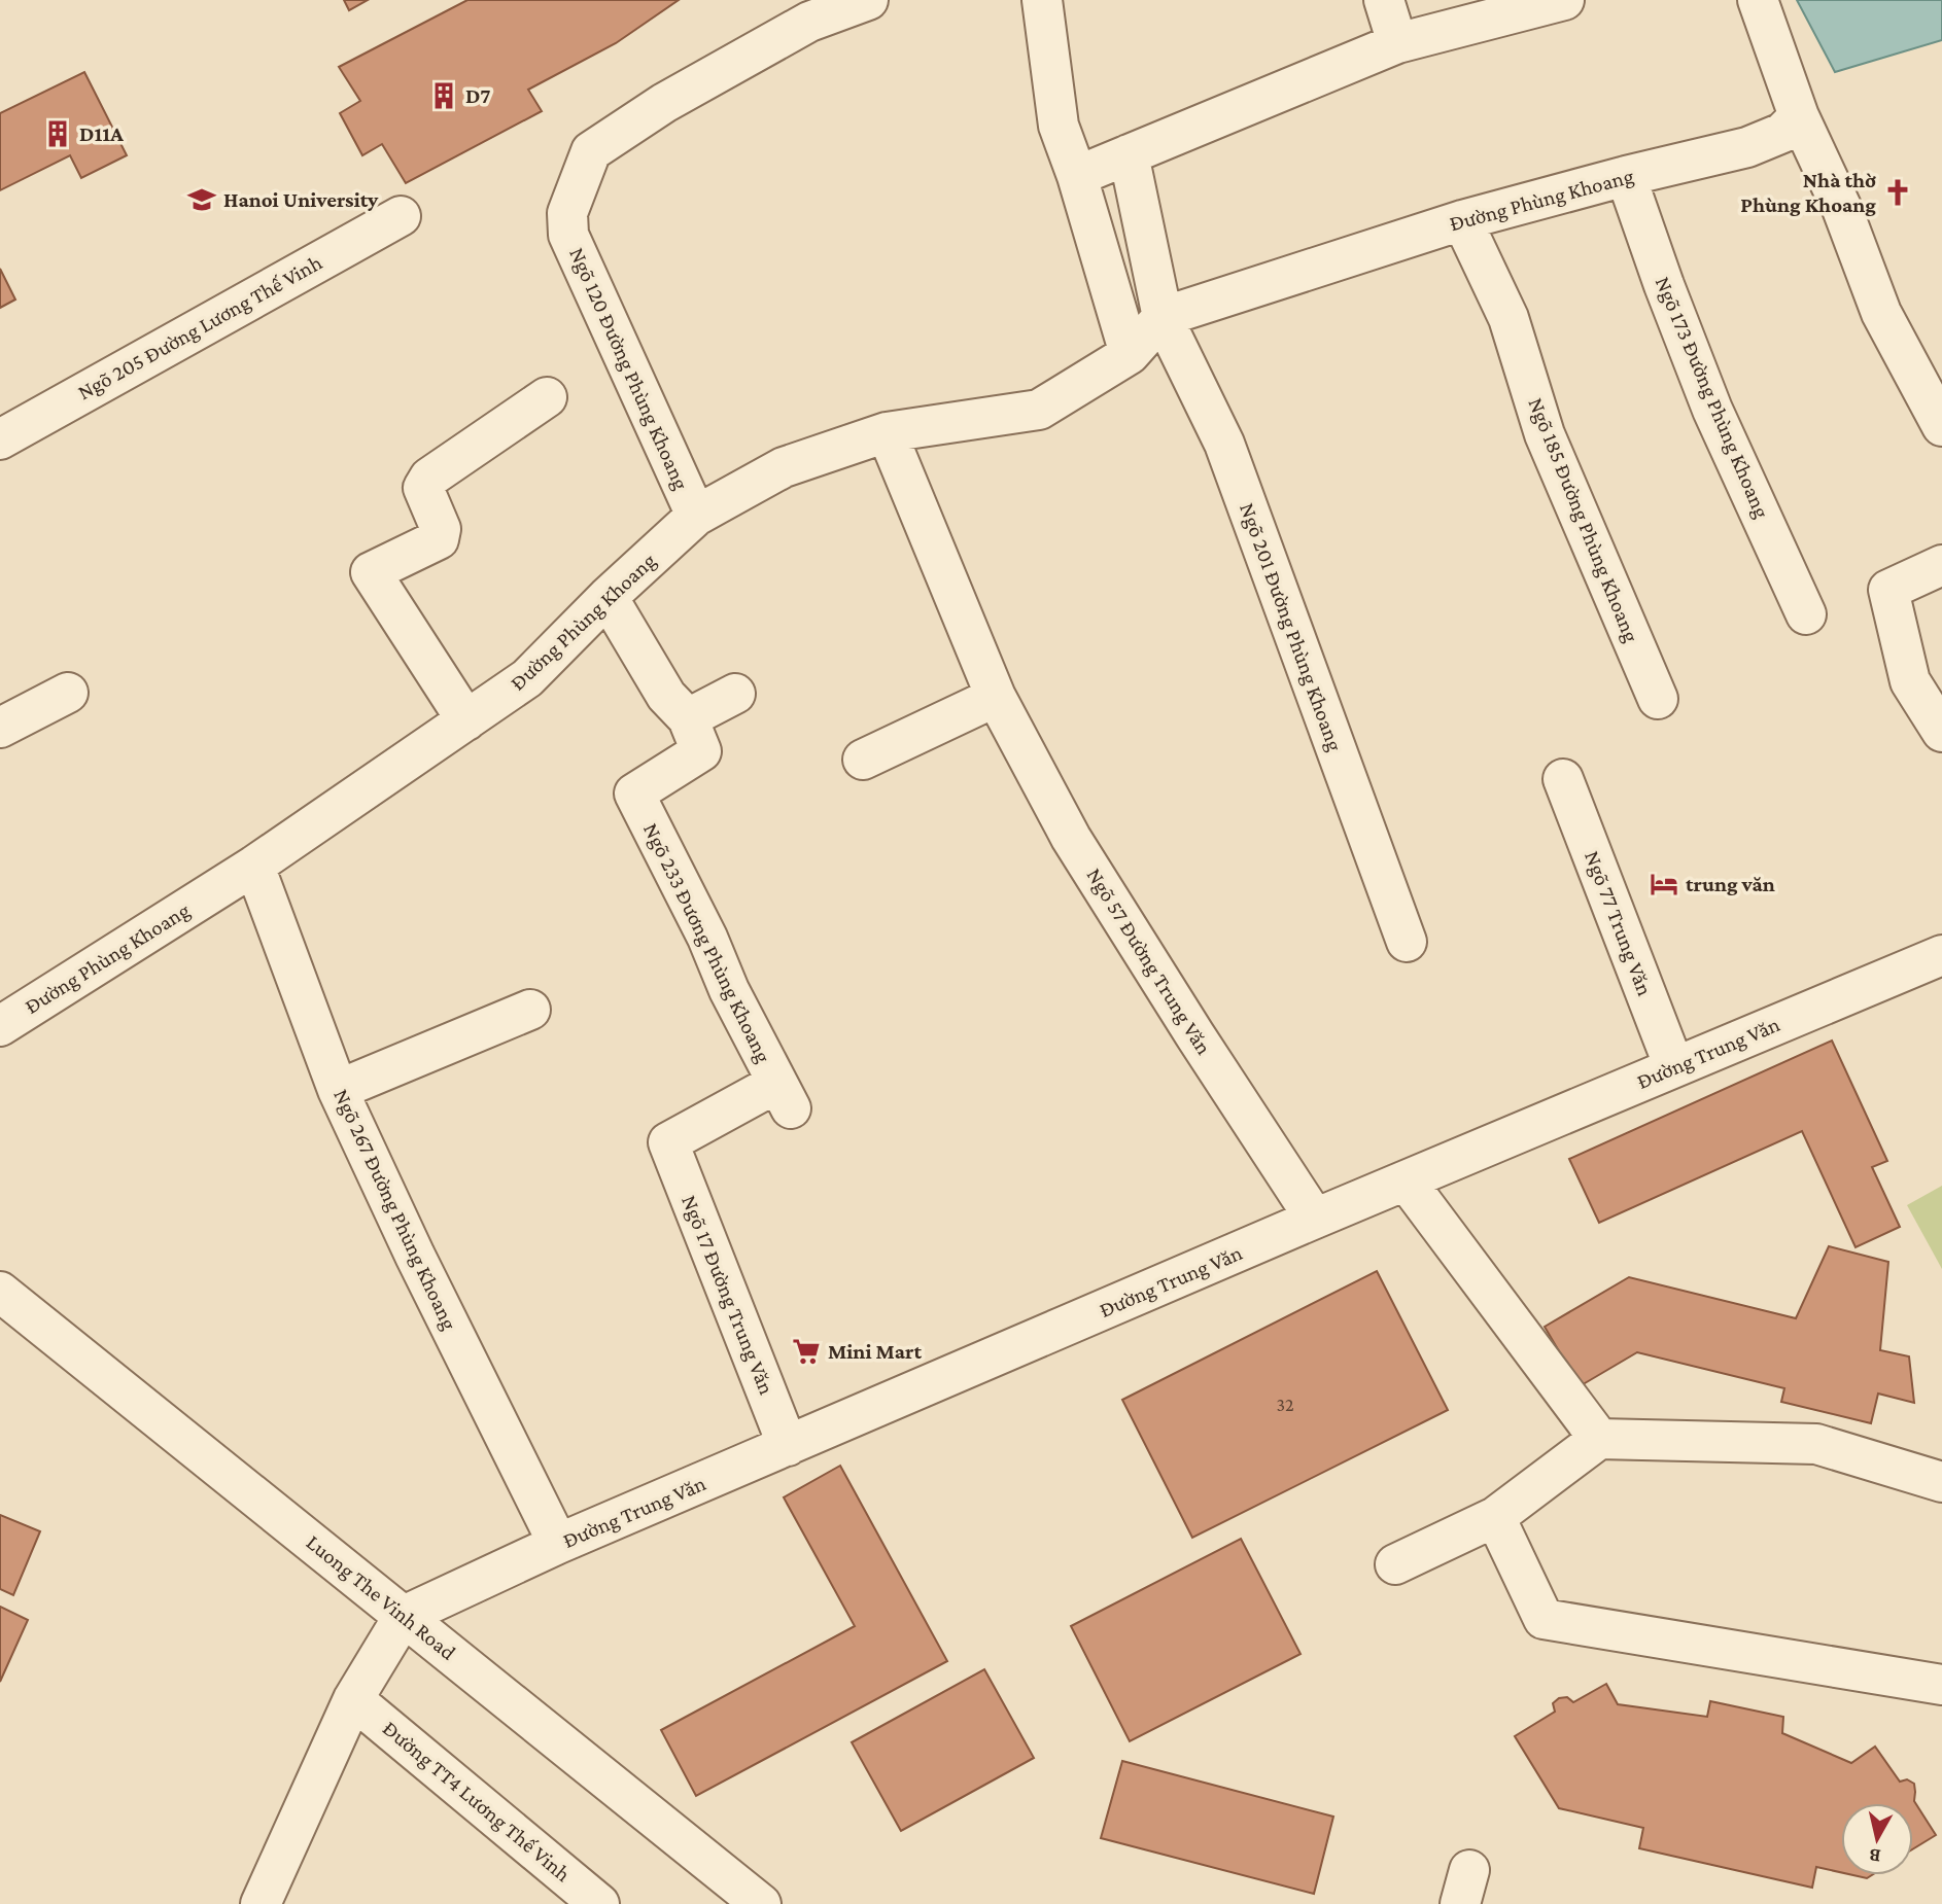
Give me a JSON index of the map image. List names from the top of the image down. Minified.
{"streets":{"street":["Đường Phùng Khoang","Ngõ 205 Đường Lương Thế Vinh","Ngõ 120 Đường Phùng Khoang","Ngõ 173 Đường Phùng Khoang","Ngõ 185 Đường Phùng Khoang","Ngõ 201 Đường Phùng Khoang","Ngõ 77 Trung Văn","Ngõ 233 Đương Phùng Khoang","Ngõ 57 Đường Trung Văn","Đường Trung Văn","Ngõ 267 Đường Phùng Khoang","Ngõ 17 Đường Trung Văn","Luong The Vinh Road","Đường TT4 Lương Thế Vinh"]},"crossings":[["Đường Phùng Khoang","Ngõ 120 Đường Phùng Khoang"],["Đường Phùng Khoang","Ngõ 173 Đường Phùng Khoang"],["Đường Phùng Khoang","Ngõ 185 Đường Phùng Khoang"],["Đường Phùng Khoang","Ngõ 201 Đường Phùng Khoang"],["Đường Phùng Khoang","Ngõ 233 Đương Phùng Khoang"],["Đường Phùng Khoang","Ngõ 57 Đường Trung Văn"],["Đường Phùng Khoang","Ngõ 267 Đường Phùng Khoang"],["Ngõ 77 Trung Văn","Đường Trung Văn"],["Ngõ 233 Đương Phùng Khoang","Ngõ 17 Đường Trung Văn"],["Ngõ 57 Đường Trung Văn","Đường Trung Văn"],["Đường Trung Văn","Ngõ 267 Đường Phùng Khoang"],["Đường Trung Văn","Ngõ 17 Đường Trung Văn"],["Đường Trung Văn","Luong The Vinh Road"]],"places":{"building":["D7","D11A"],"church":["Nhà thờ Phùng Khoang"],"school or university":["Hanoi University"],"hotel":["trung văn"],"supermarket":["Mini Mart"]},"house_numbers":["32"],"north":"bottom"}
